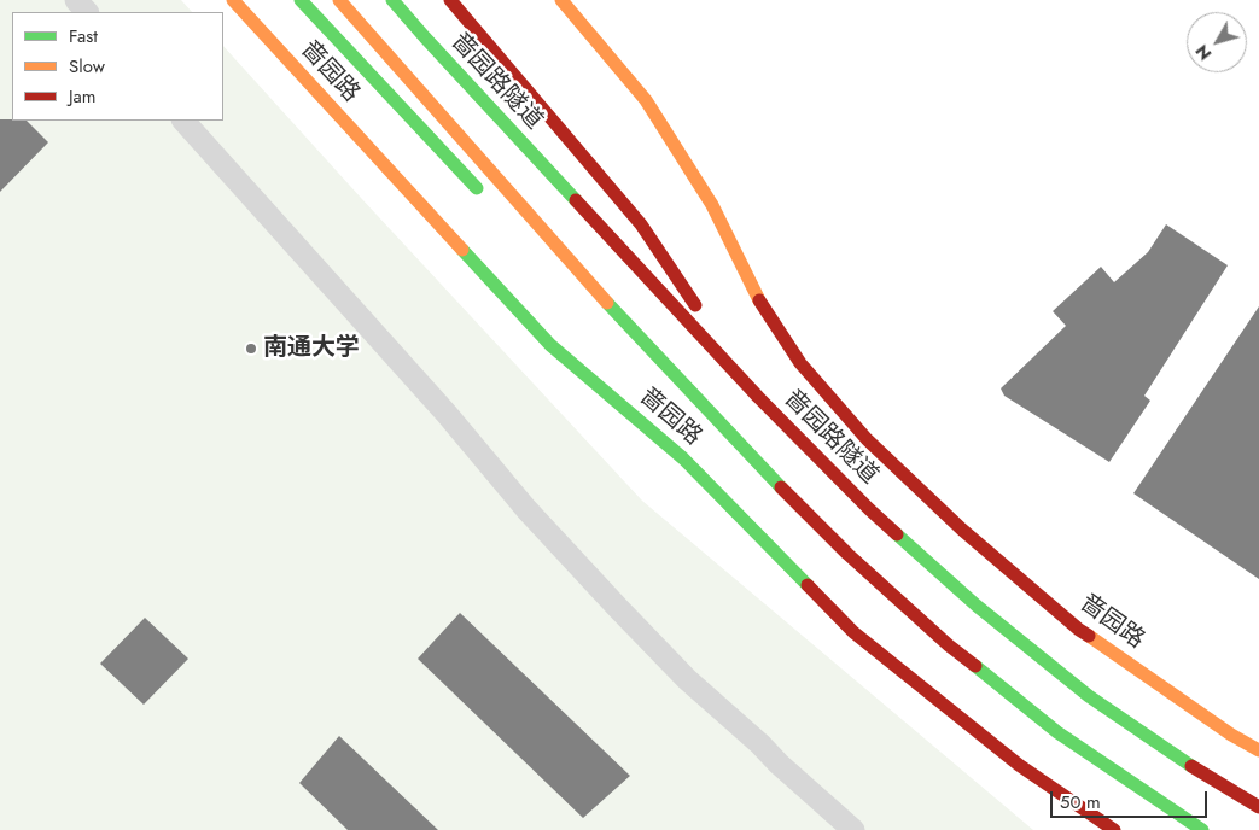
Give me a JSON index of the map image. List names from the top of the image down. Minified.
{"streets":{"main road":["啬园路","啬园路隧道"]},"places":["南通大学"],"legend":["Fast","Slow","Jam"],"scale_bar":"50 m","north":"bottom left"}
